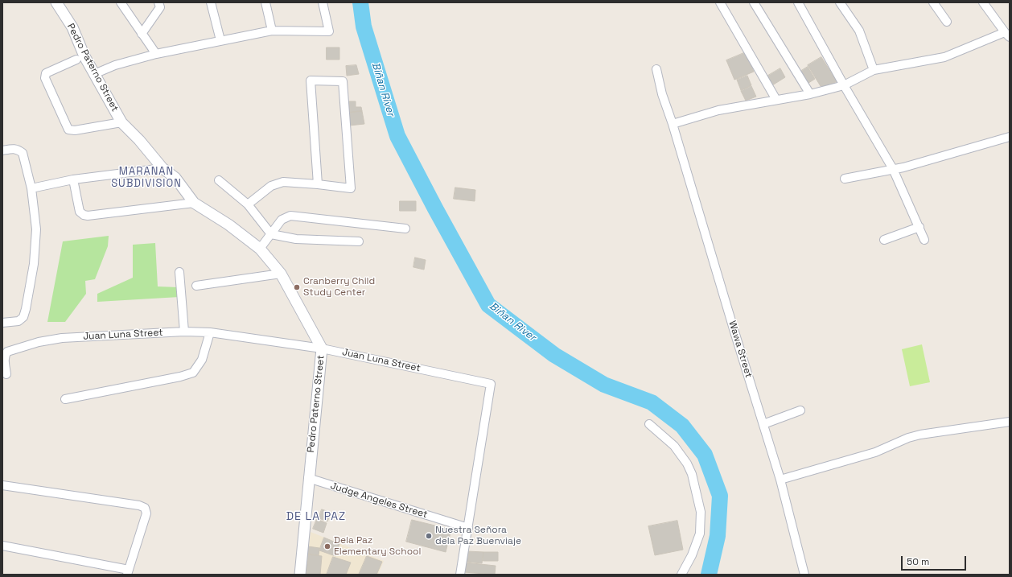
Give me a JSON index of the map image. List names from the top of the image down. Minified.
{"streets":{"street":["Pedro Paterno Street","Juan Luna Street","Wawa Street","Judge Angeles Street"]},"crossings":[["Pedro Paterno Street","Juan Luna Street"],["Pedro Paterno Street","Judge Angeles Street"],["Juan Luna Street","Judge Angeles Street"]],"districts":["MARANAN SUBDIVISION","DE LA PAZ"],"water":["Biñan River"],"places":["Cranberry Child Study Center","Nuestra Señora dela Paz Buenviaje","Dela Paz Elementary School"],"scale_bar":"50 m"}
